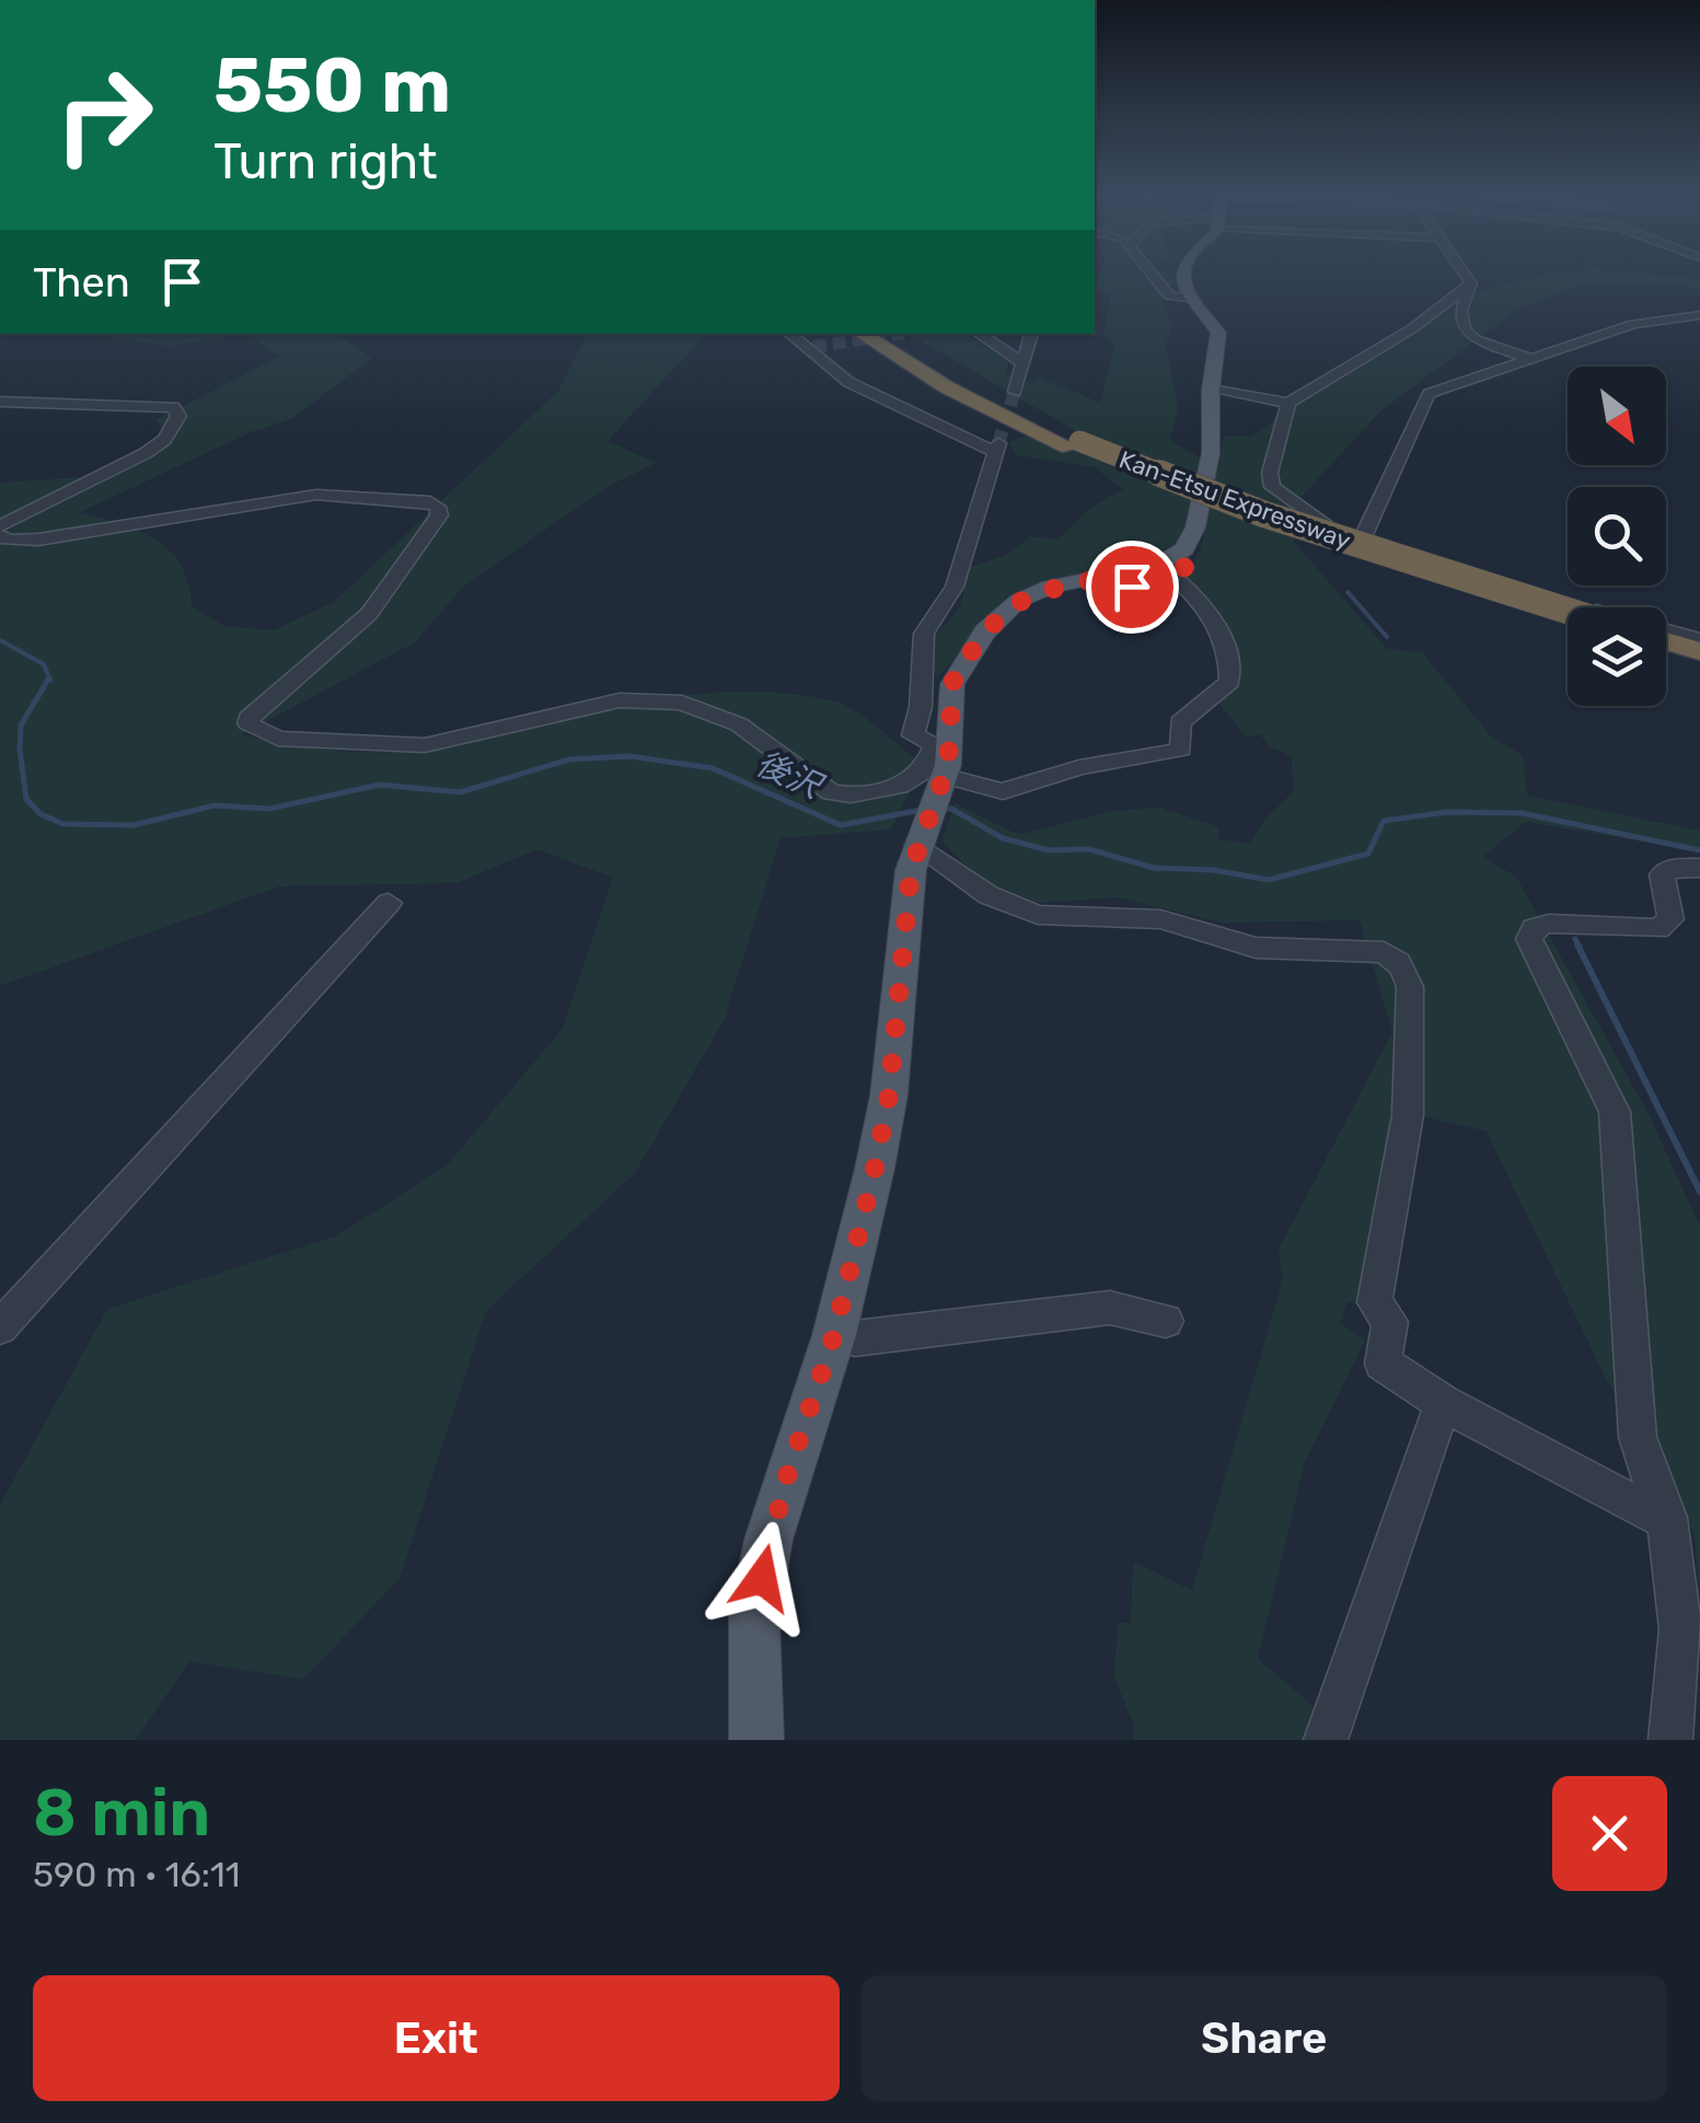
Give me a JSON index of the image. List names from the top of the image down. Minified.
{"streets":{"highway":["Kan-Etsu Expressway"]},"water":["後沢"],"north":"bottom right","page":{"turn":["550 m","Turn right"],"then":"Then","heading":["8 min","590 m · 16:11"],"buttons":["Exit","Share"]}}
